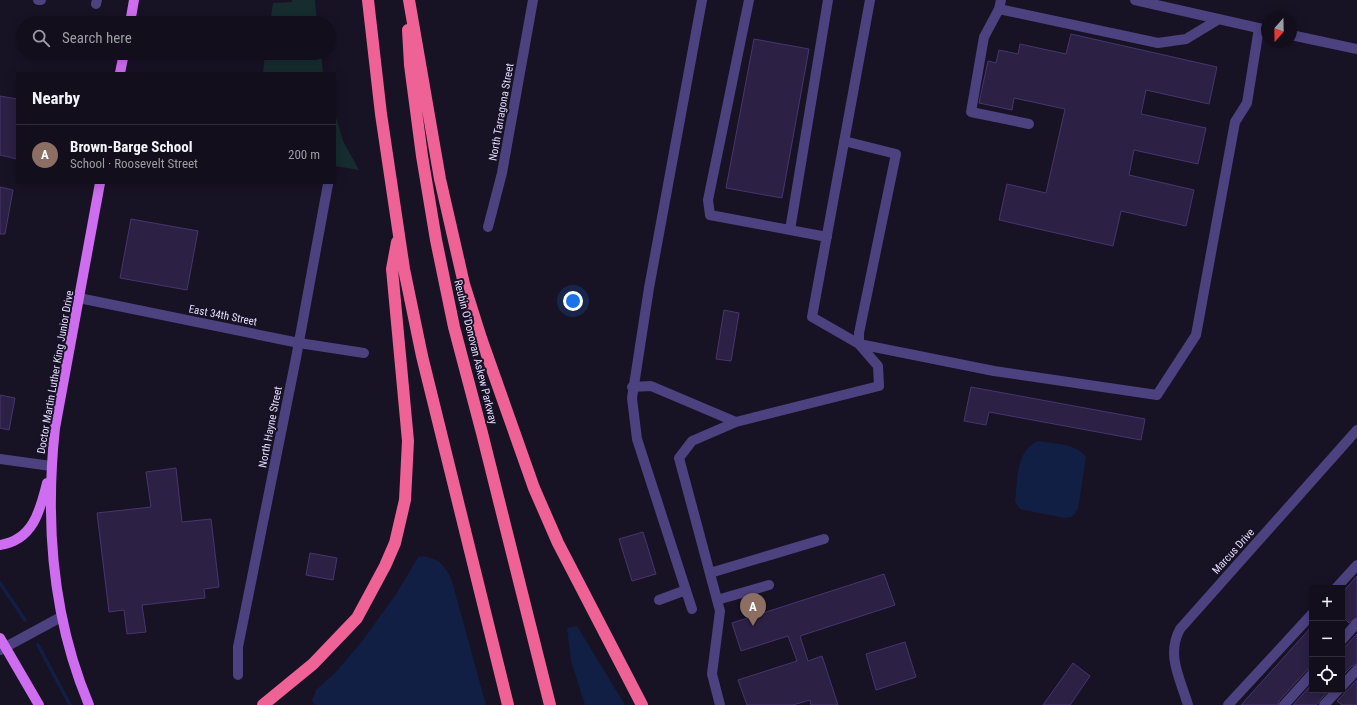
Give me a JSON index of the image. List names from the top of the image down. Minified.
{"streets":{"highway":["Reubin O'Donovan Askew Parkway"],"main road":["Doctor Martin Luther King Junior Drive"],"street":["North Tarragona Street","East 34th Street","North Hayne Street","Marcus Drive"]},"crossings":[["East 34th Street","Doctor Martin Luther King Junior Drive"],["East 34th Street","North Hayne Street"]],"north":"bottom","page":{"search":"Search here","heading":"Nearby","list":[{"mark":"A","name":"Brown-Barge School","note":"School · Roosevelt Street","value":"200 m"}],"map_buttons":["+","−"],"pins":"A"}}
